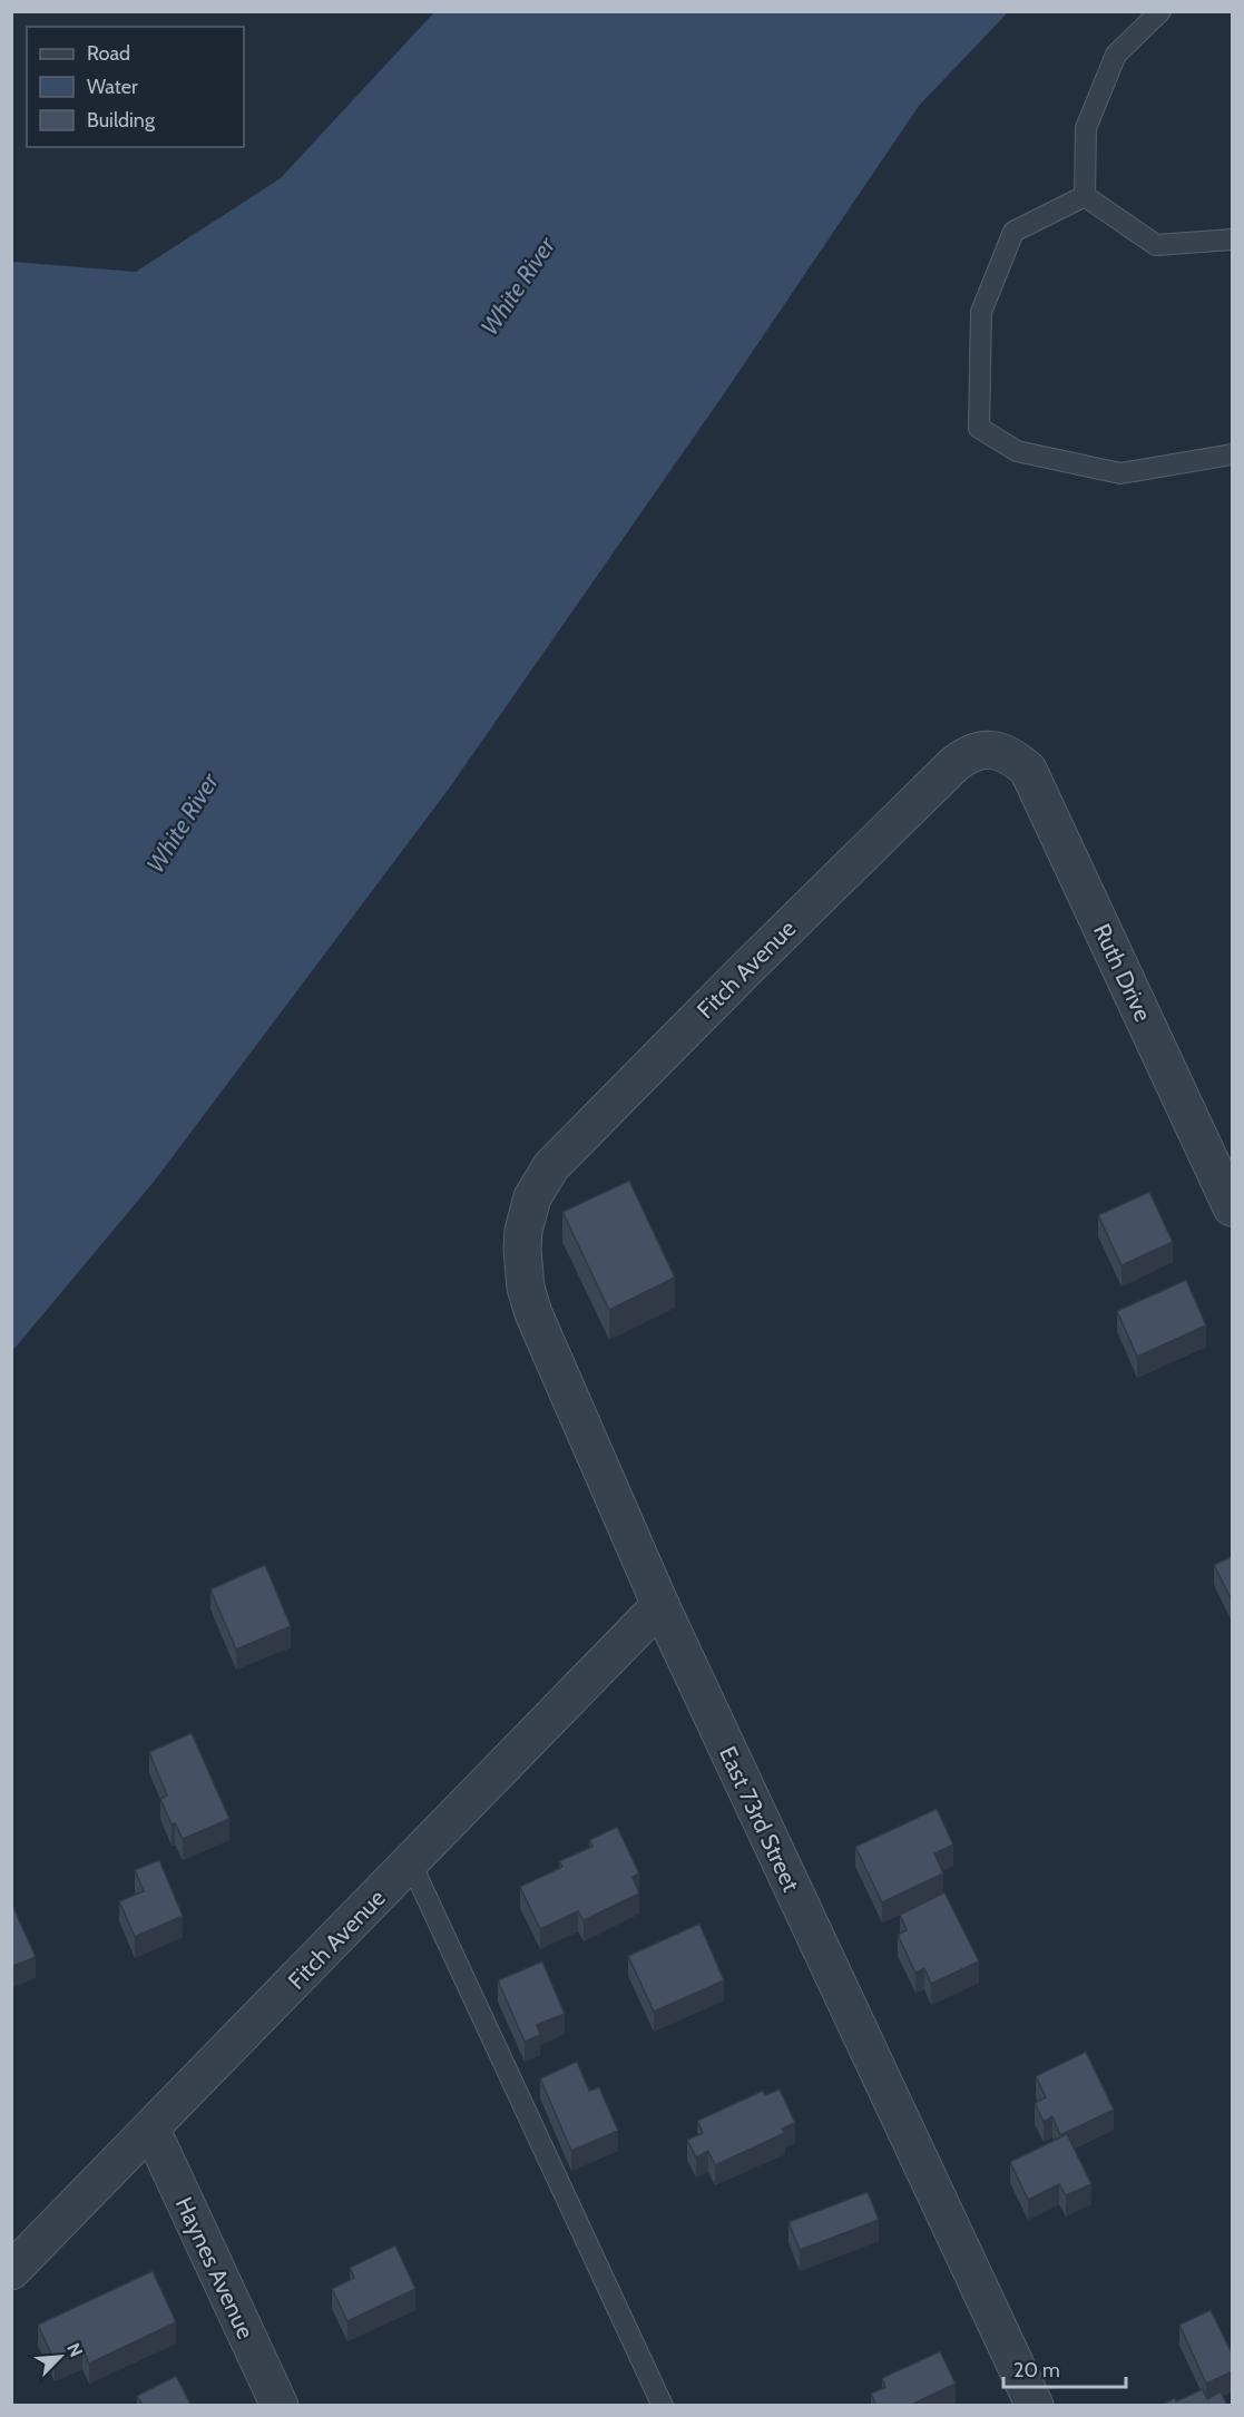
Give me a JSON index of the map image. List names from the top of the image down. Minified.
{"streets":{"street":["Fitch Avenue","Ruth Drive","East 73rd Street","Haynes Avenue"]},"crossings":[["Fitch Avenue","Ruth Drive"],["Fitch Avenue","East 73rd Street"],["Fitch Avenue","Haynes Avenue"]],"water":["White River"],"legend":["Road","Water","Building"],"scale_bar":"20 m","north":"top right"}
